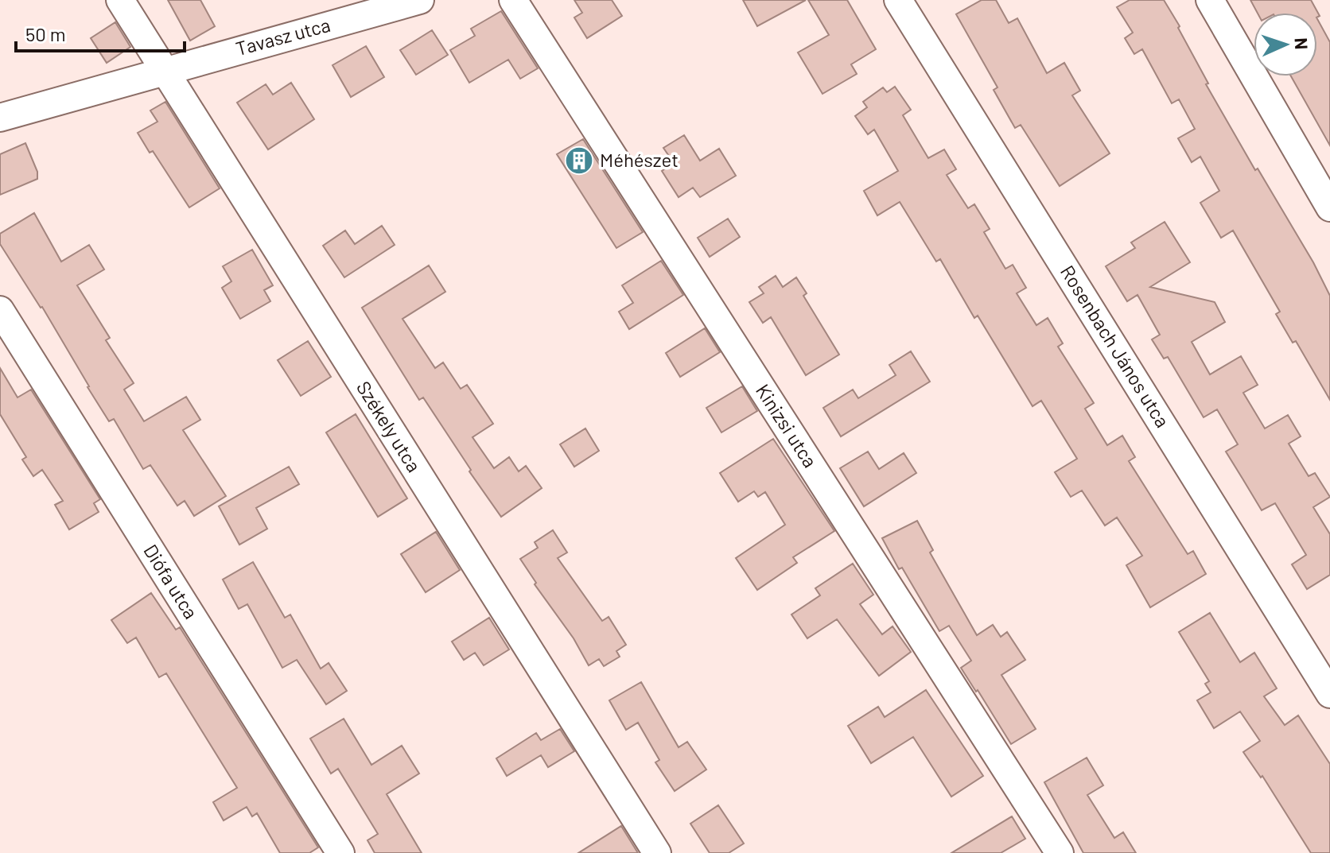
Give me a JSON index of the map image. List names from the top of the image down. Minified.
{"streets":{"street":["Tavasz utca","Rosenbach János utca","Kinizsi utca","Székely utca","Diófa utca"]},"crossings":[["Tavasz utca","Székely utca"]],"places":{"building":["Méhészet"]},"scale_bar":"50 m","north":"right"}
